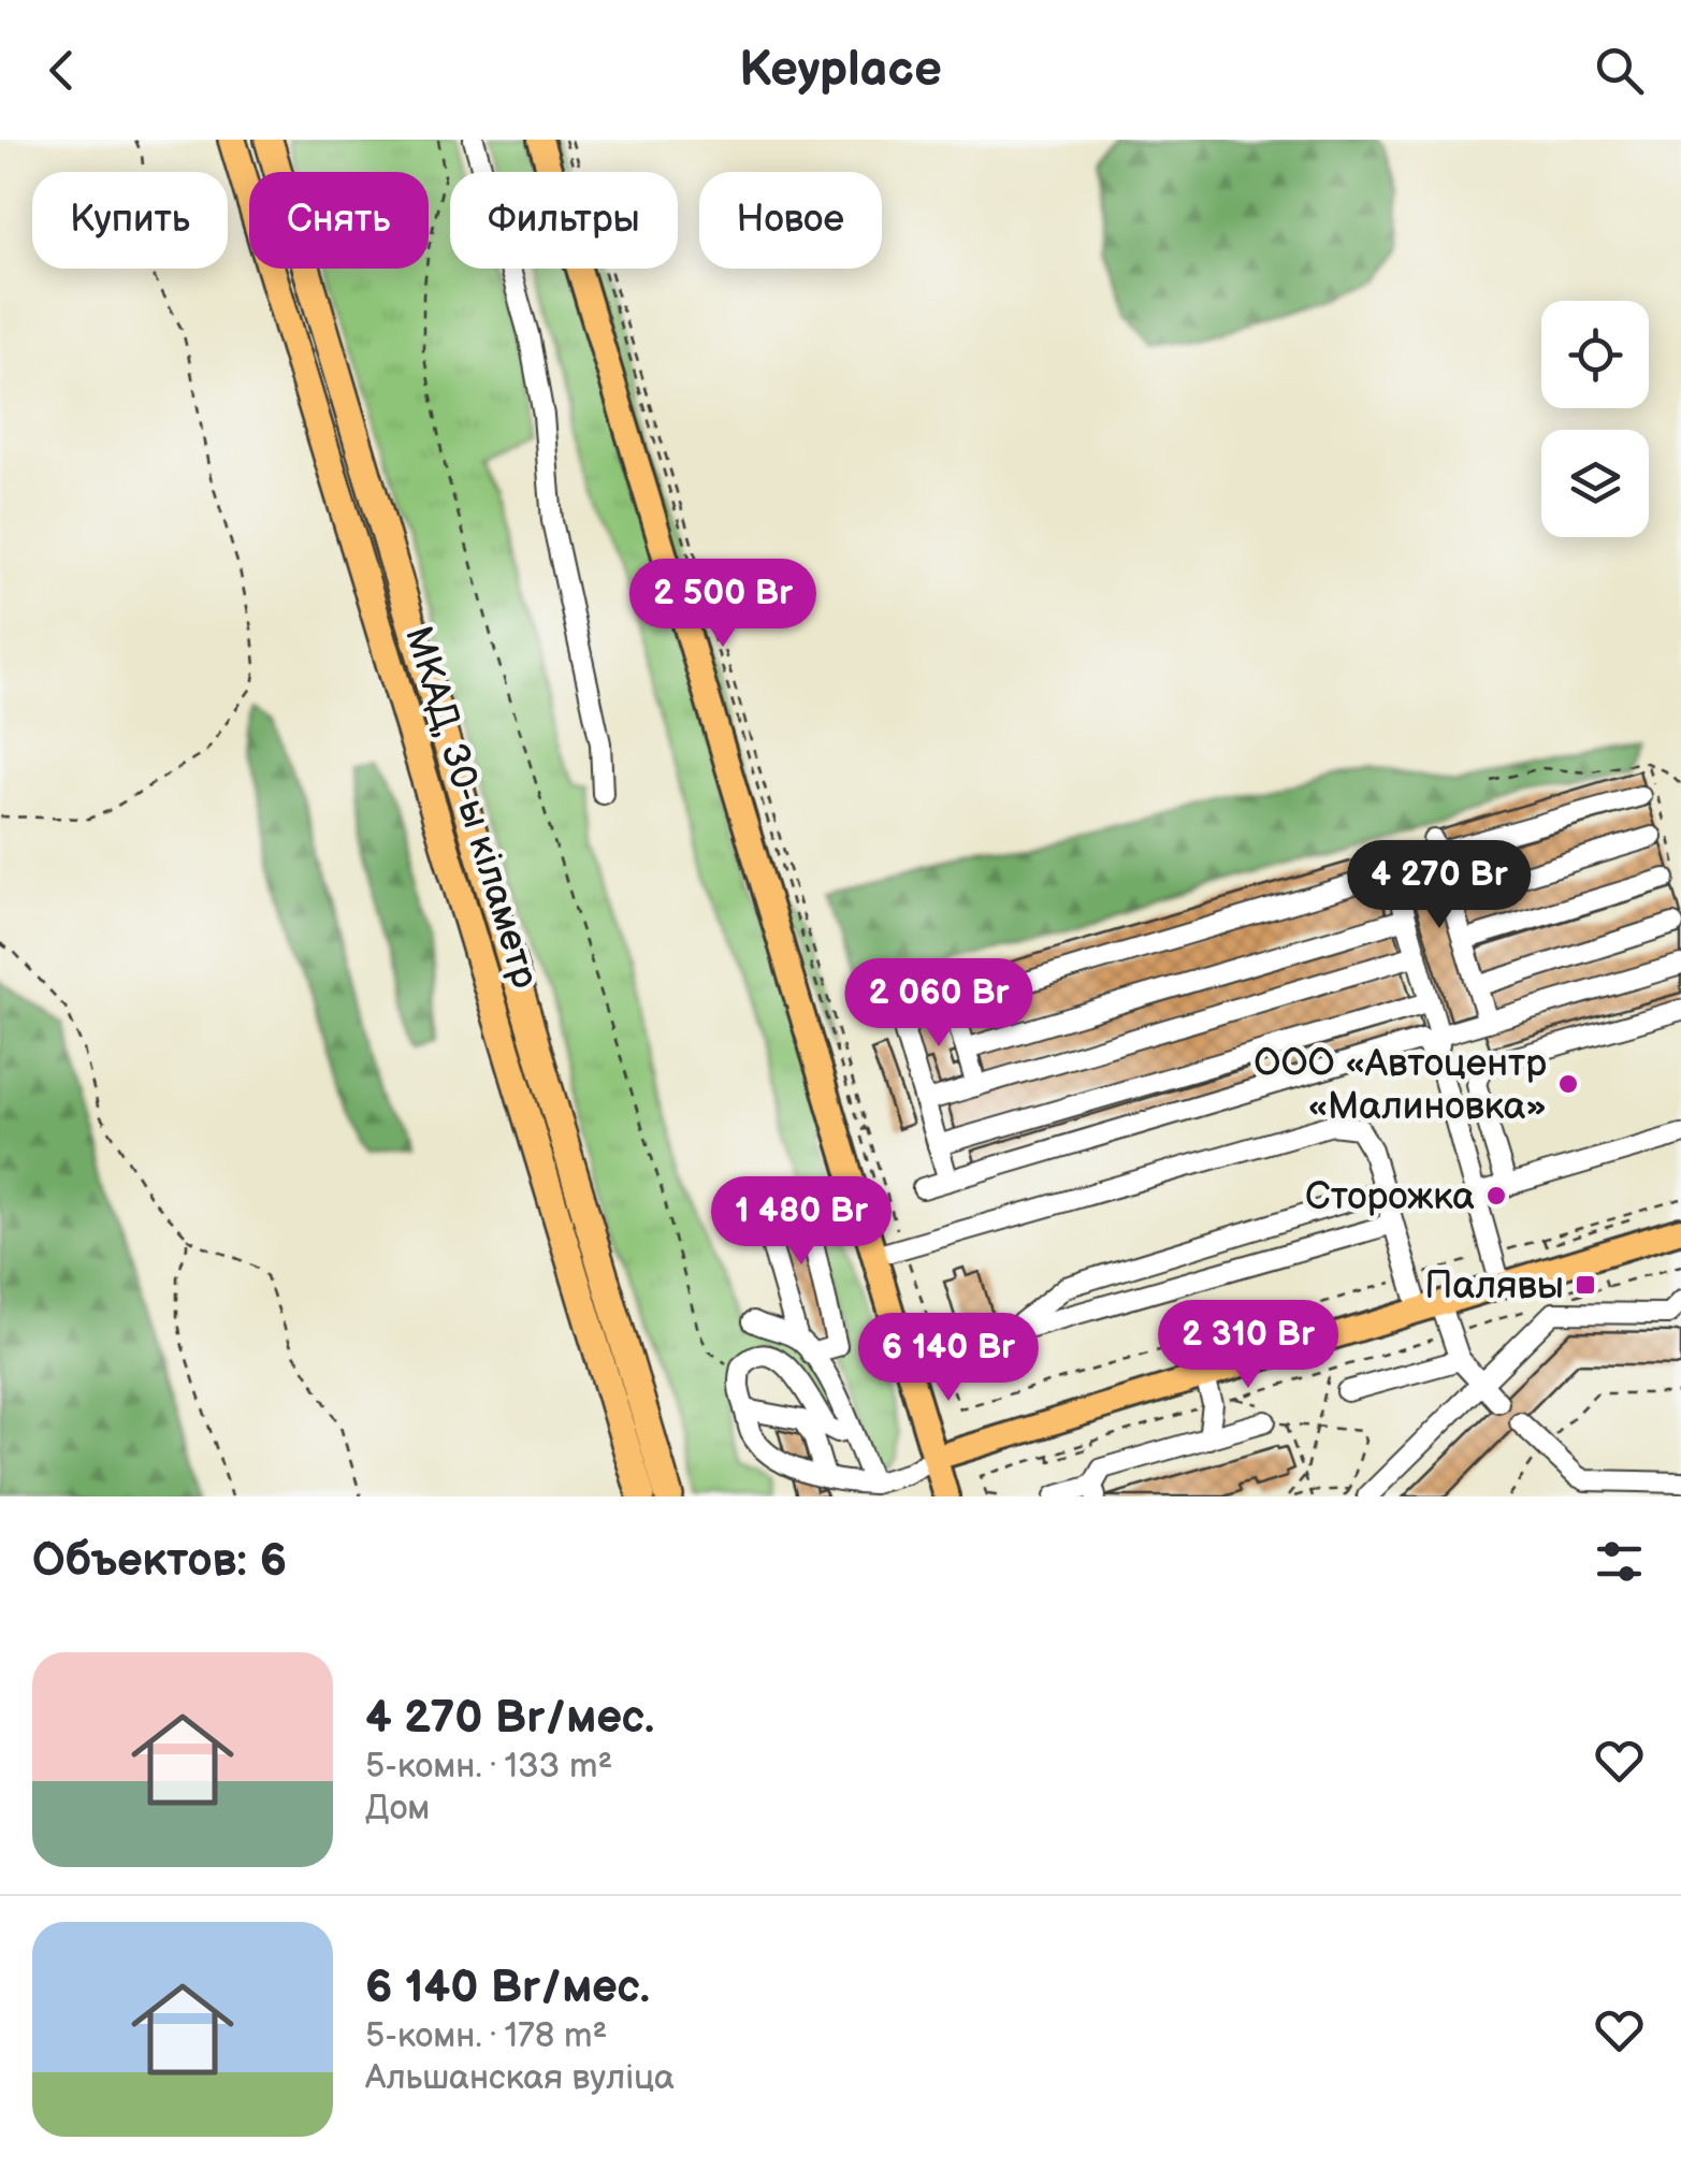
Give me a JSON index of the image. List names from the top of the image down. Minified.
{"streets":{"highway":["МКАД, 30-ы кіламетр"]},"places":{"other":["ООО «Автоцентр «Малиновка»","Сторожка"],"transit":["Палявы"]},"page":{"header":"Keyplace","chip":["Купить","Снять","Фильтры","Новое"],"price":["2 500 Br","4 270 Br","2 060 Br","1 480 Br","2 310 Br","6 140 Br"],"heading":"Объектов: 6","list":[{"name":"4 270 Br/мес.","note":"5-комн. · 133 m² · Дом"},{"name":"6 140 Br/мес.","note":"5-комн. · 178 m² · Альшанская вуліца"}]}}
